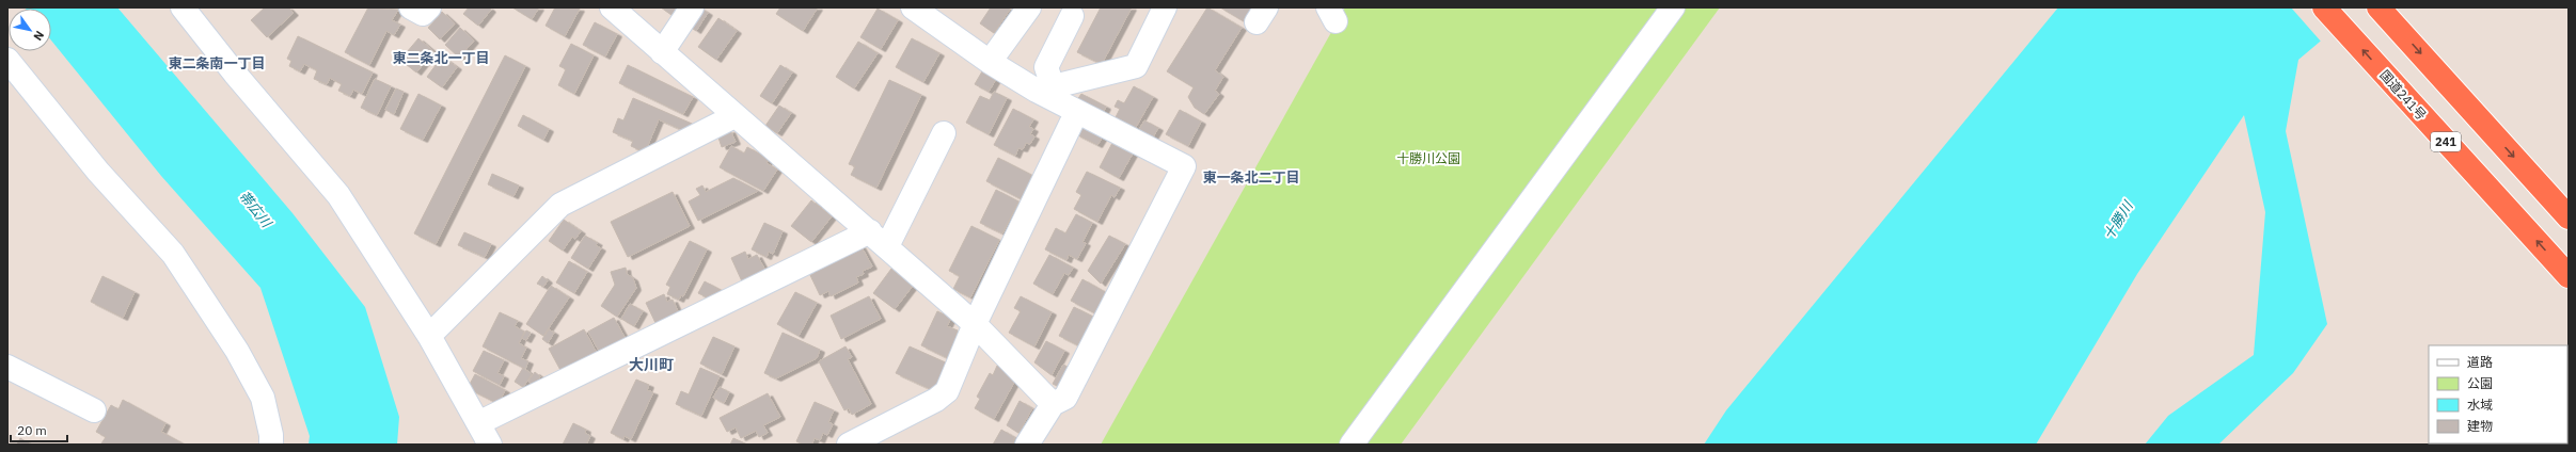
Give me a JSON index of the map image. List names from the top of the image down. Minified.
{"streets":{"highway":["国道241号","241"]},"districts":["東二条北一丁目","東二条南一丁目","東一条北二丁目","大川町"],"water":["帯広川","十勝川"],"parks":["十勝川公園"],"legend":["道路","公園","水域","建物"],"scale_bar":"20 m","north":"bottom right"}
